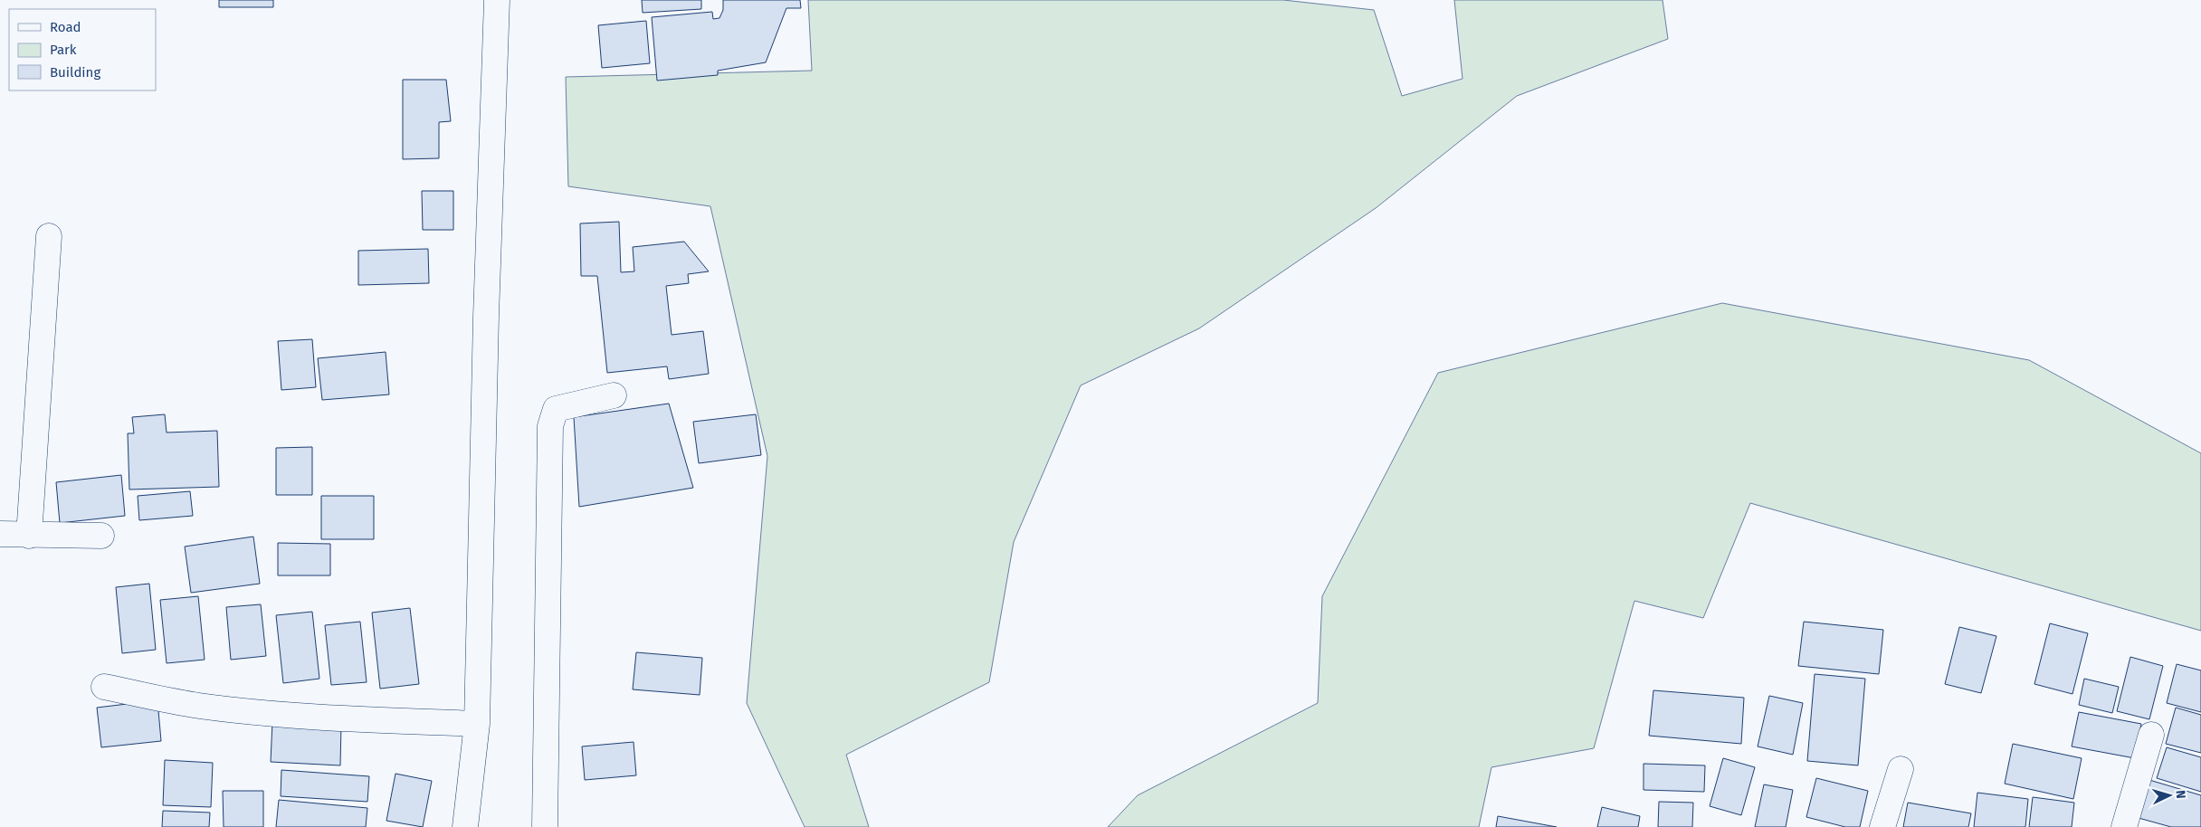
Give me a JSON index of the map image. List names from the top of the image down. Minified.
{"legend":["Road","Park","Building"],"north":"right"}
